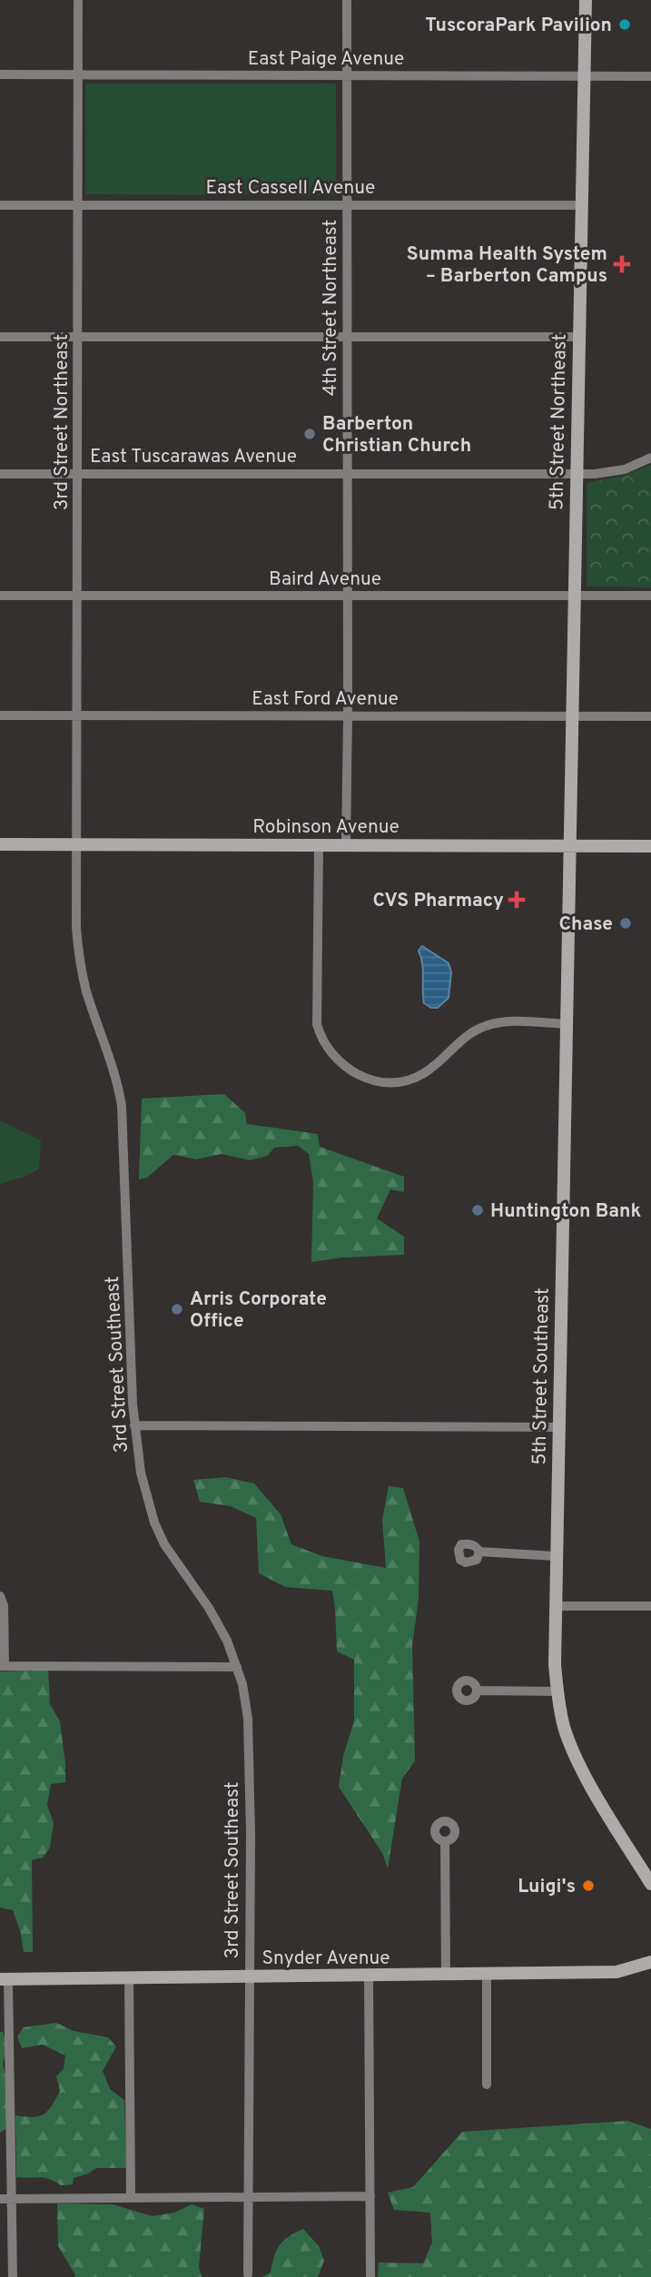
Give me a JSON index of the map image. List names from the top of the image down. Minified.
{"streets":{"main road":["5th Street Northeast","Robinson Avenue","5th Street Southeast","Snyder Avenue"],"street":["East Paige Avenue","East Cassell Avenue","4th Street Northeast","3rd Street Northeast","East Tuscarawas Avenue","Baird Avenue","East Ford Avenue","3rd Street Southeast"]},"crossings":[["East Paige Avenue","4th Street Northeast"],["East Paige Avenue","3rd Street Northeast"],["East Paige Avenue","5th Street Northeast"],["East Cassell Avenue","4th Street Northeast"],["East Cassell Avenue","3rd Street Northeast"],["East Cassell Avenue","5th Street Northeast"],["4th Street Northeast","East Tuscarawas Avenue"],["4th Street Northeast","Baird Avenue"],["4th Street Northeast","East Ford Avenue"],["4th Street Northeast","Robinson Avenue"],["3rd Street Northeast","East Tuscarawas Avenue"],["3rd Street Northeast","Baird Avenue"],["3rd Street Northeast","East Ford Avenue"],["3rd Street Northeast","Robinson Avenue"],["3rd Street Northeast","3rd Street Southeast"],["5th Street Northeast","East Tuscarawas Avenue"],["5th Street Northeast","Baird Avenue"],["5th Street Northeast","East Ford Avenue"],["5th Street Northeast","Robinson Avenue"],["5th Street Northeast","5th Street Southeast"],["Robinson Avenue","3rd Street Southeast"],["Robinson Avenue","5th Street Southeast"],["3rd Street Southeast","Snyder Avenue"]],"places":{"other":["TuscoraPark Pavilion","Barberton Christian Church","Chase","Huntington Bank","Arris Corporate Office","Luigi's"],"health":["Summa Health System – Barberton Campus","CVS Pharmacy"]}}
